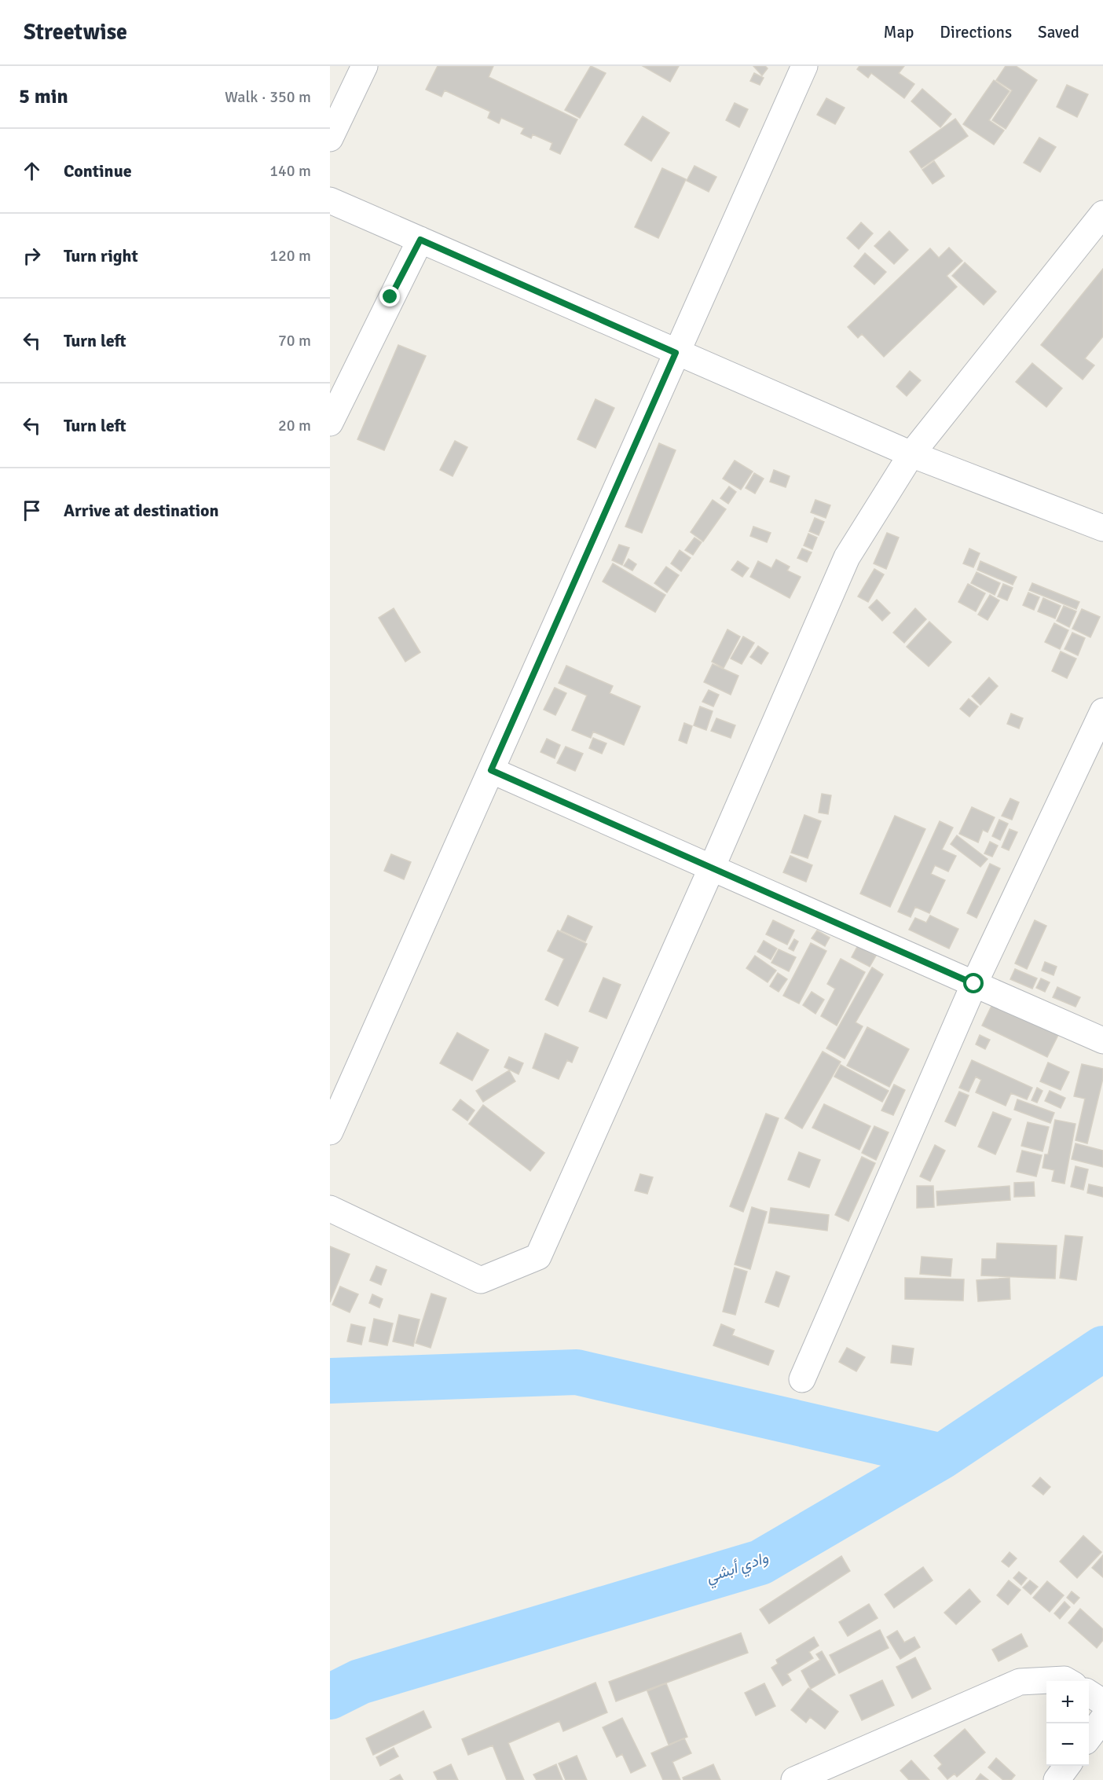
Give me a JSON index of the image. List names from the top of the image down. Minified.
{"water":["وادي أبشي"],"page":{"header":"Streetwise","nav":["Map","Directions","Saved"],"heading":["5 min","Walk · 350 m"],"list":[["Continue","140 m"],["Turn right","120 m"],["Turn left","70 m"],["Turn left","20 m"],"Arrive at destination"],"map_buttons":["+","−"]}}
